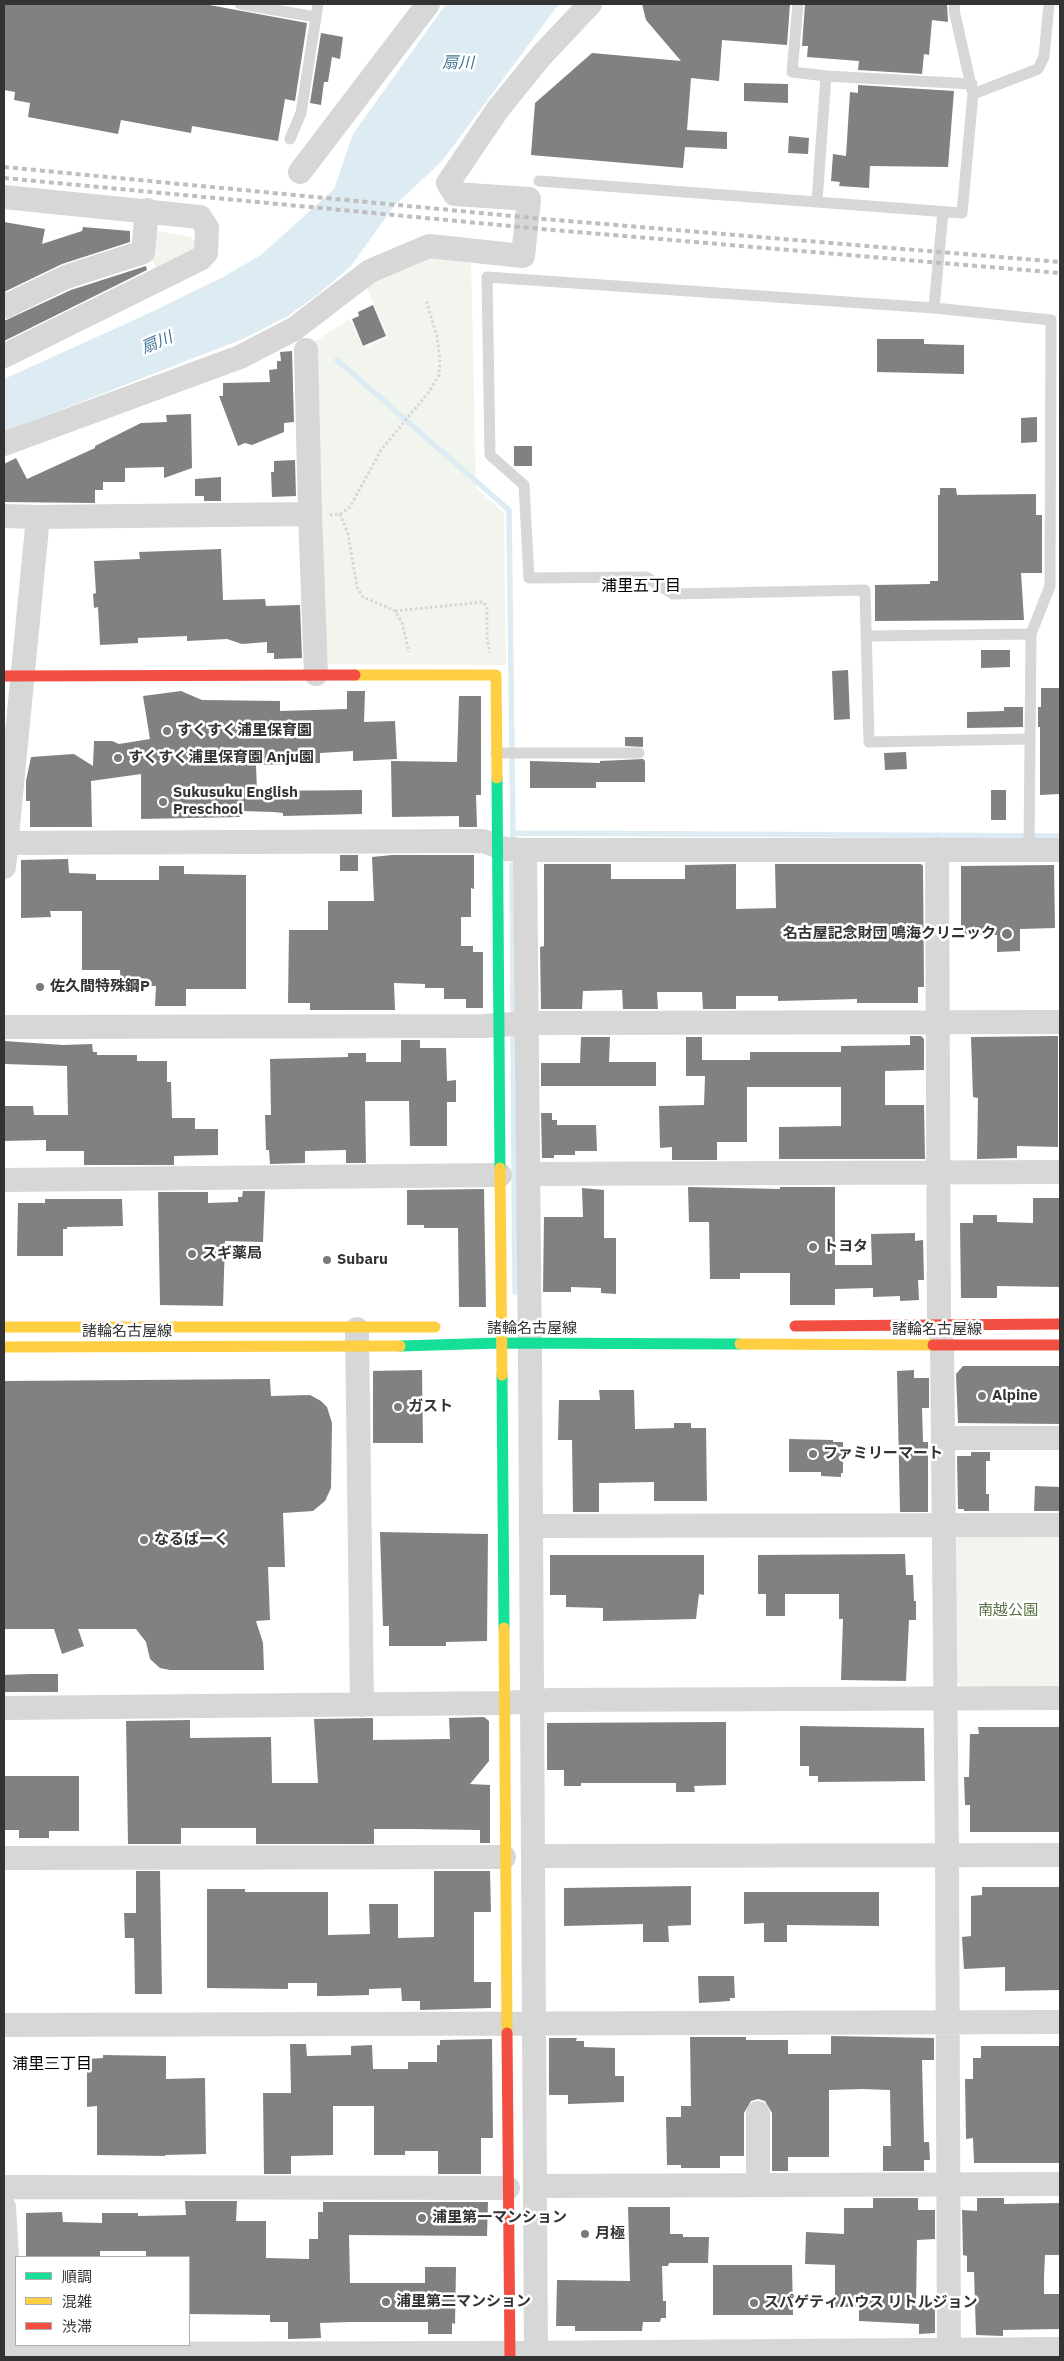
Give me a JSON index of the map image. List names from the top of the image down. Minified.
{"streets":{"street":["諸輪名古屋線"]},"districts":["浦里五丁目","浦里三丁目"],"water":["扇川"],"parks":["南越公園"],"places":["すくすく浦里保育園","すくすく浦里保育園 Anju園","Sukusuku English Preschool","名古屋記念財団 鳴海クリニック","佐久間特殊鋼P","トヨタ","スギ薬局","Subaru","Alpine","ガスト","ファミリーマート","なるぱーく","浦里第一マンション","月極","浦里第二マンション","スパゲティハウス リトルジョン"],"legend":["順調","混雑","渋滞"]}
